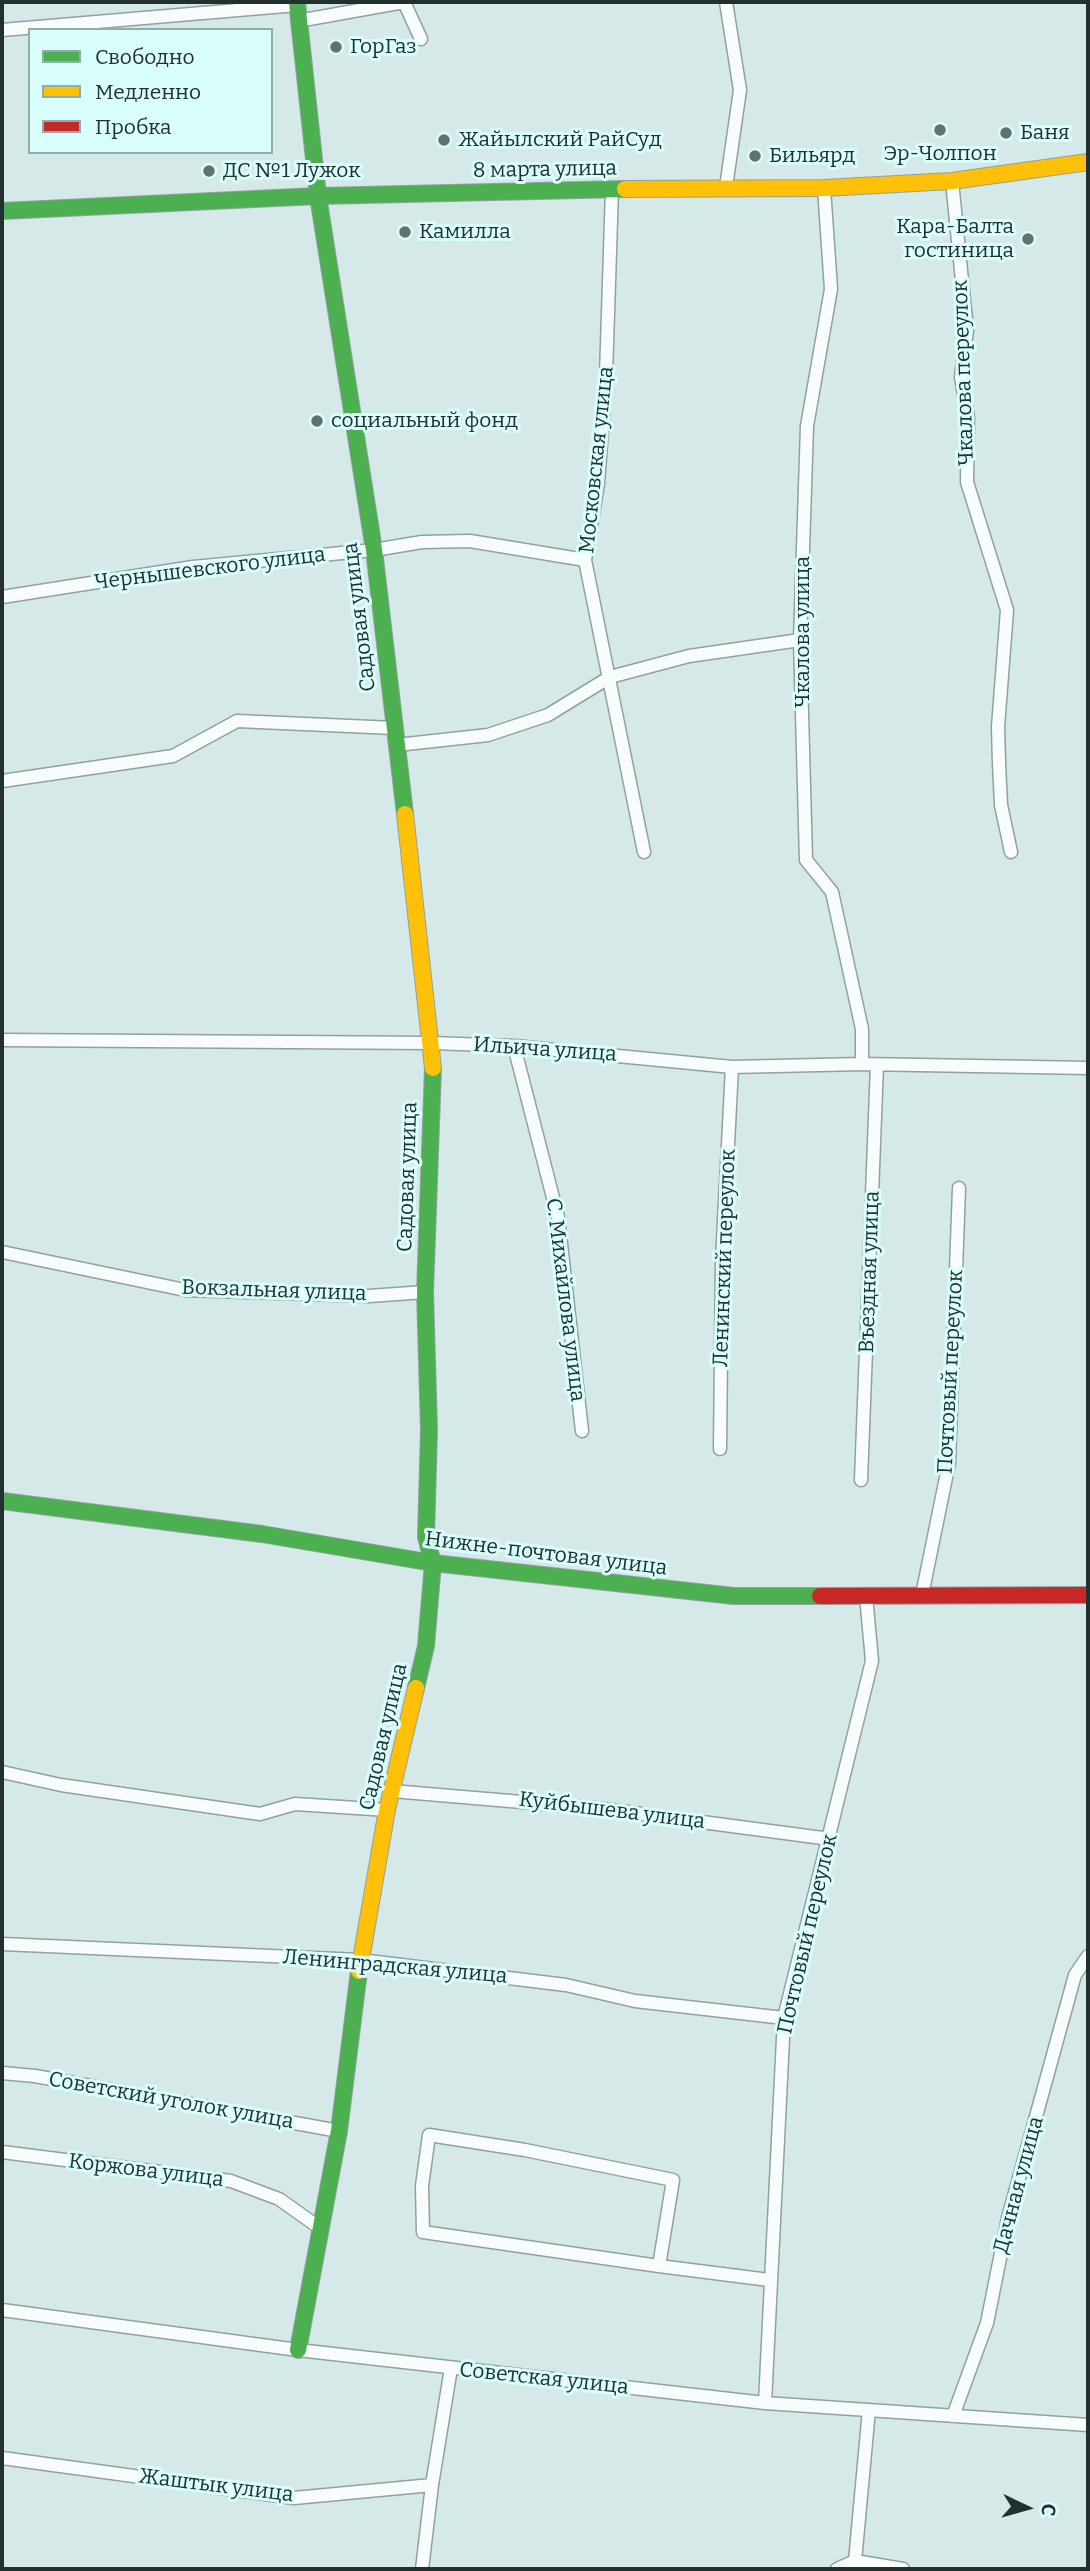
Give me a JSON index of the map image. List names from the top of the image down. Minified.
{"streets":{"street":["8 марта улица","Чкалова переулок","Московская улица","Чернышевского улица","Садовая улица","Чкалова улица","Ильича улица","Ленинский переулок","Въездная улица","Вокзальная улица","С. Михайлова улица","Почтовый переулок","Нижне-почтовая улица","Куйбышева улица","Ленинградская улица","Советский уголок улица","Коржова улица","Дачная улица","Советская улица","Жаштык улица"]},"crossings":[["8 марта улица","Чкалова переулок"],["8 марта улица","Московская улица"],["8 марта улица","Садовая улица"],["8 марта улица","Чкалова улица"],["Московская улица","Чернышевского улица"],["Чернышевского улица","Садовая улица"],["Садовая улица","Ильича улица"],["Садовая улица","Вокзальная улица"],["Садовая улица","Нижне-почтовая улица"],["Садовая улица","Куйбышева улица"],["Садовая улица","Ленинградская улица"],["Садовая улица","Советский уголок улица"],["Садовая улица","Коржова улица"],["Садовая улица","Советская улица"],["Чкалова улица","Ильича улица"],["Ильича улица","Ленинский переулок"],["Ильича улица","Въездная улица"],["Ильича улица","С. Михайлова улица"],["Почтовый переулок","Нижне-почтовая улица"],["Почтовый переулок","Куйбышева улица"],["Почтовый переулок","Ленинградская улица"],["Почтовый переулок","Советская улица"],["Дачная улица","Советская улица"]],"places":["ГорГаз","Эр-Чолпон","Баня","Жайылский РайСуд","Бильярд","ДС №1 Лужок","Камилла","Кара-Балта гостиница","социальный фонд"],"legend":["Свободно","Медленно","Пробка"],"north":"right"}
